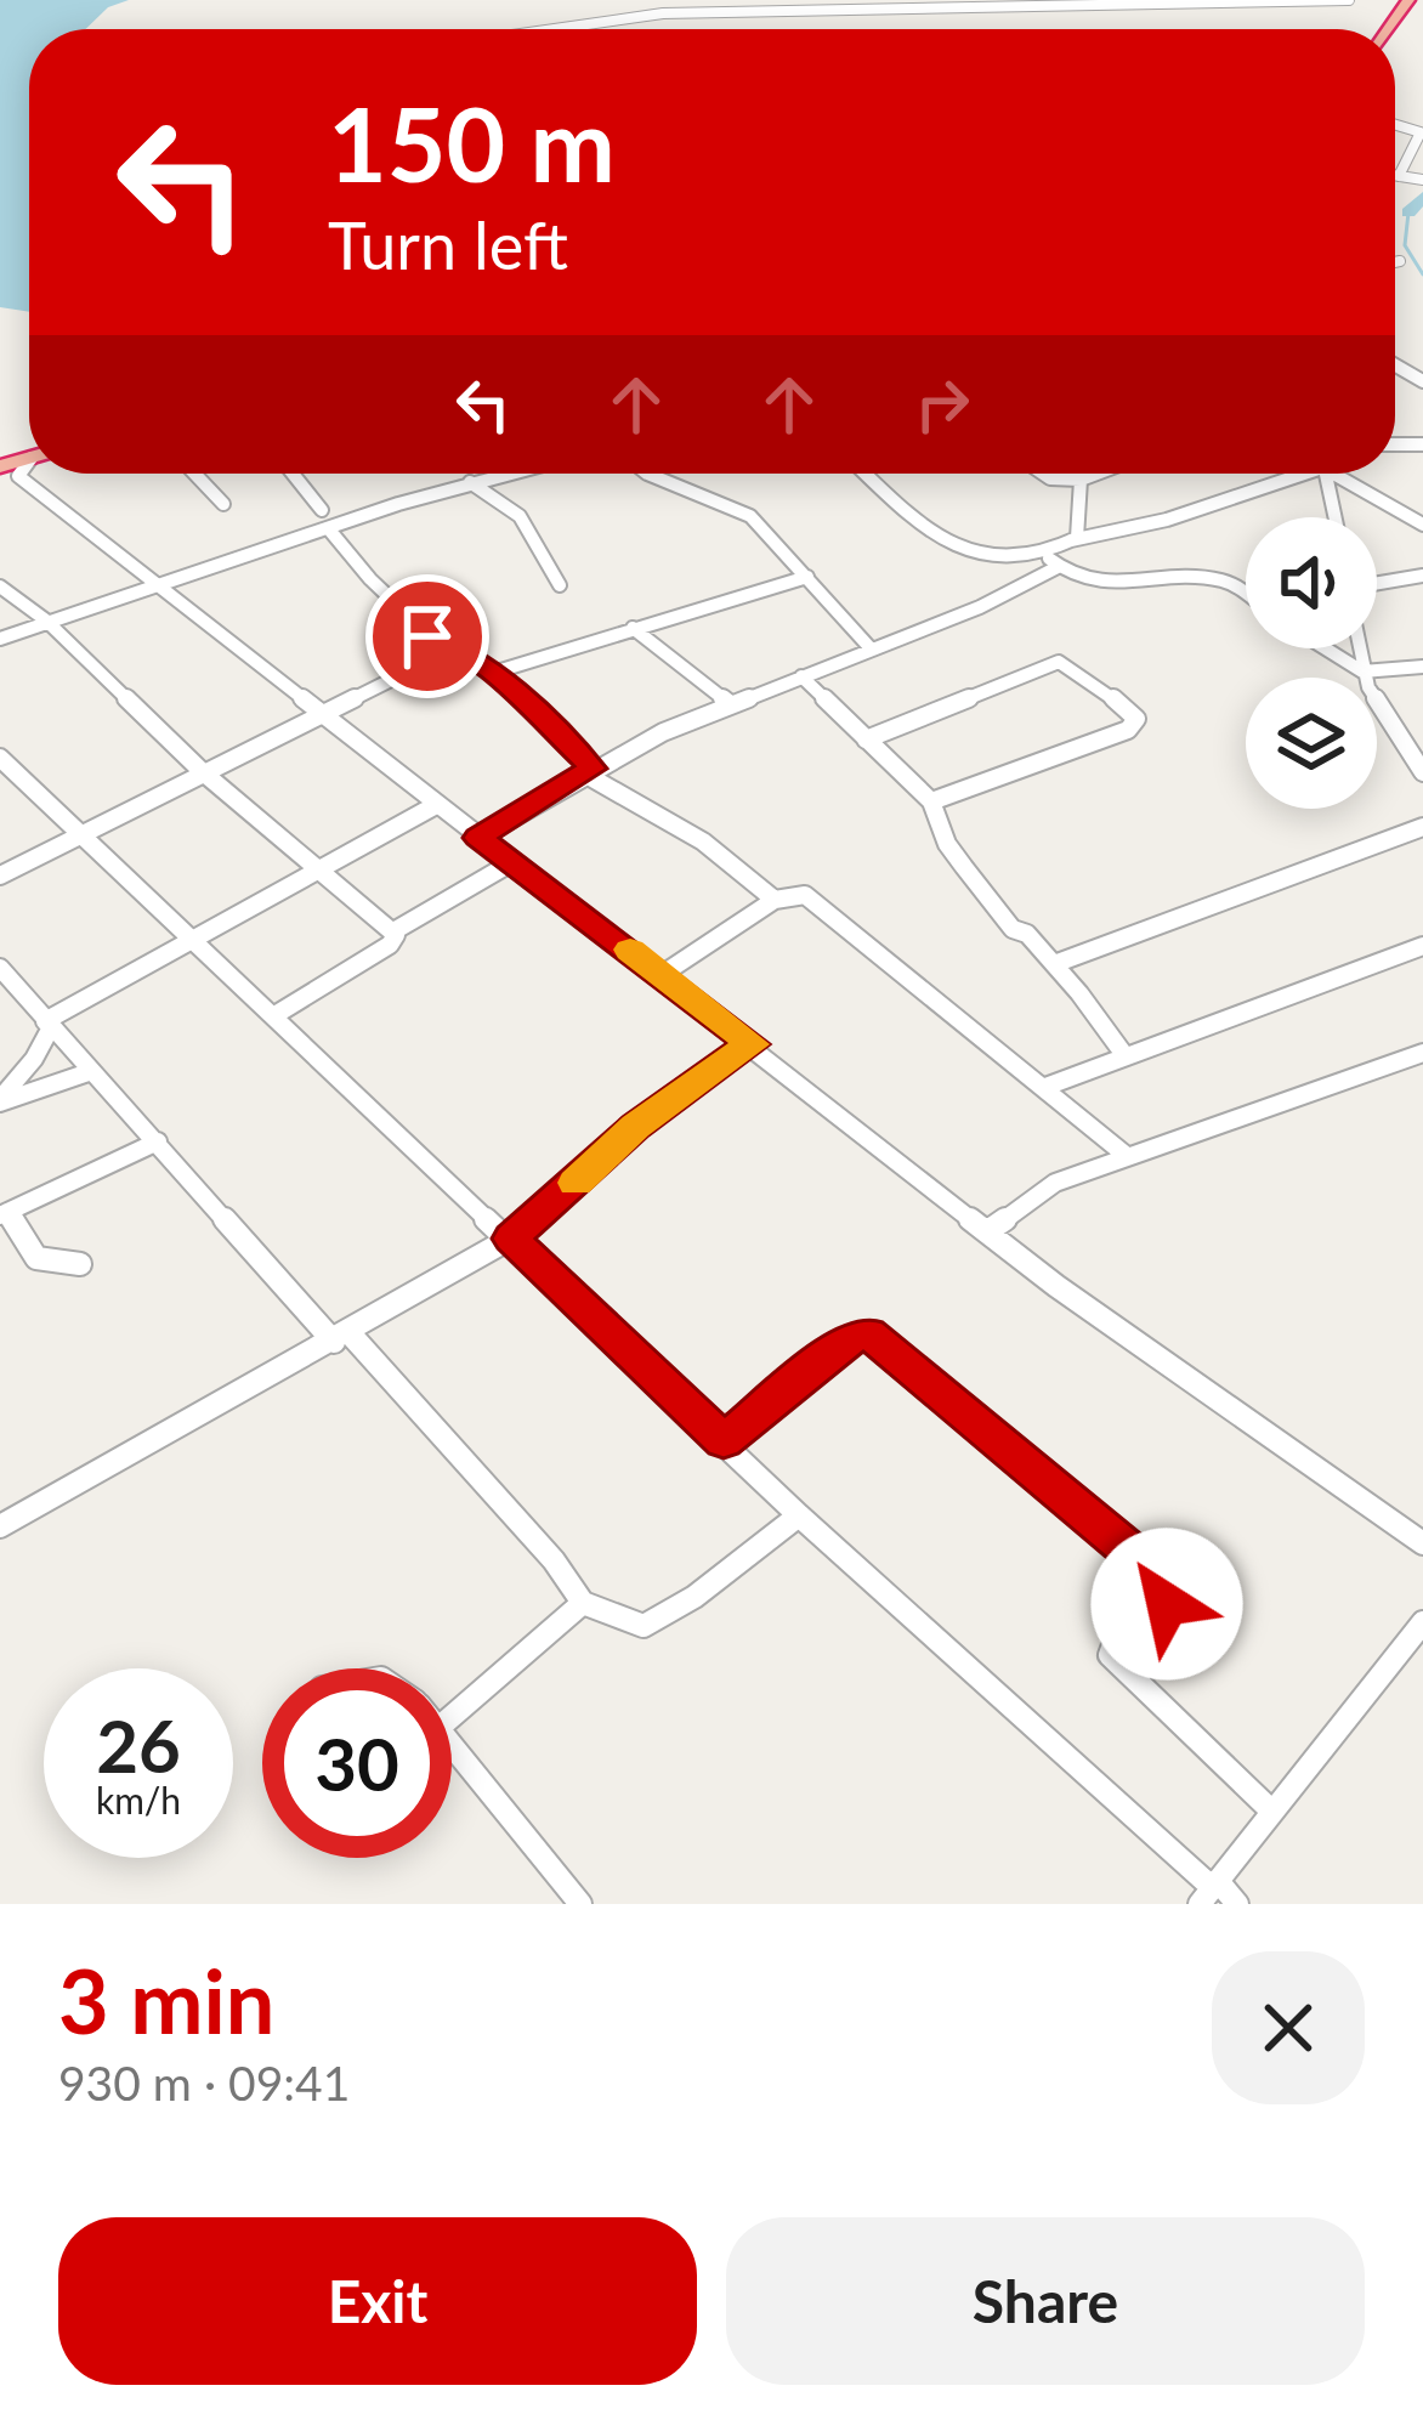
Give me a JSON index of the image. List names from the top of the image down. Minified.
{"page":{"turn":["150 m","Turn left"],"speed":"26 km/h","limit":"30","heading":["3 min","930 m · 09:41"],"buttons":["Exit","Share"]}}
